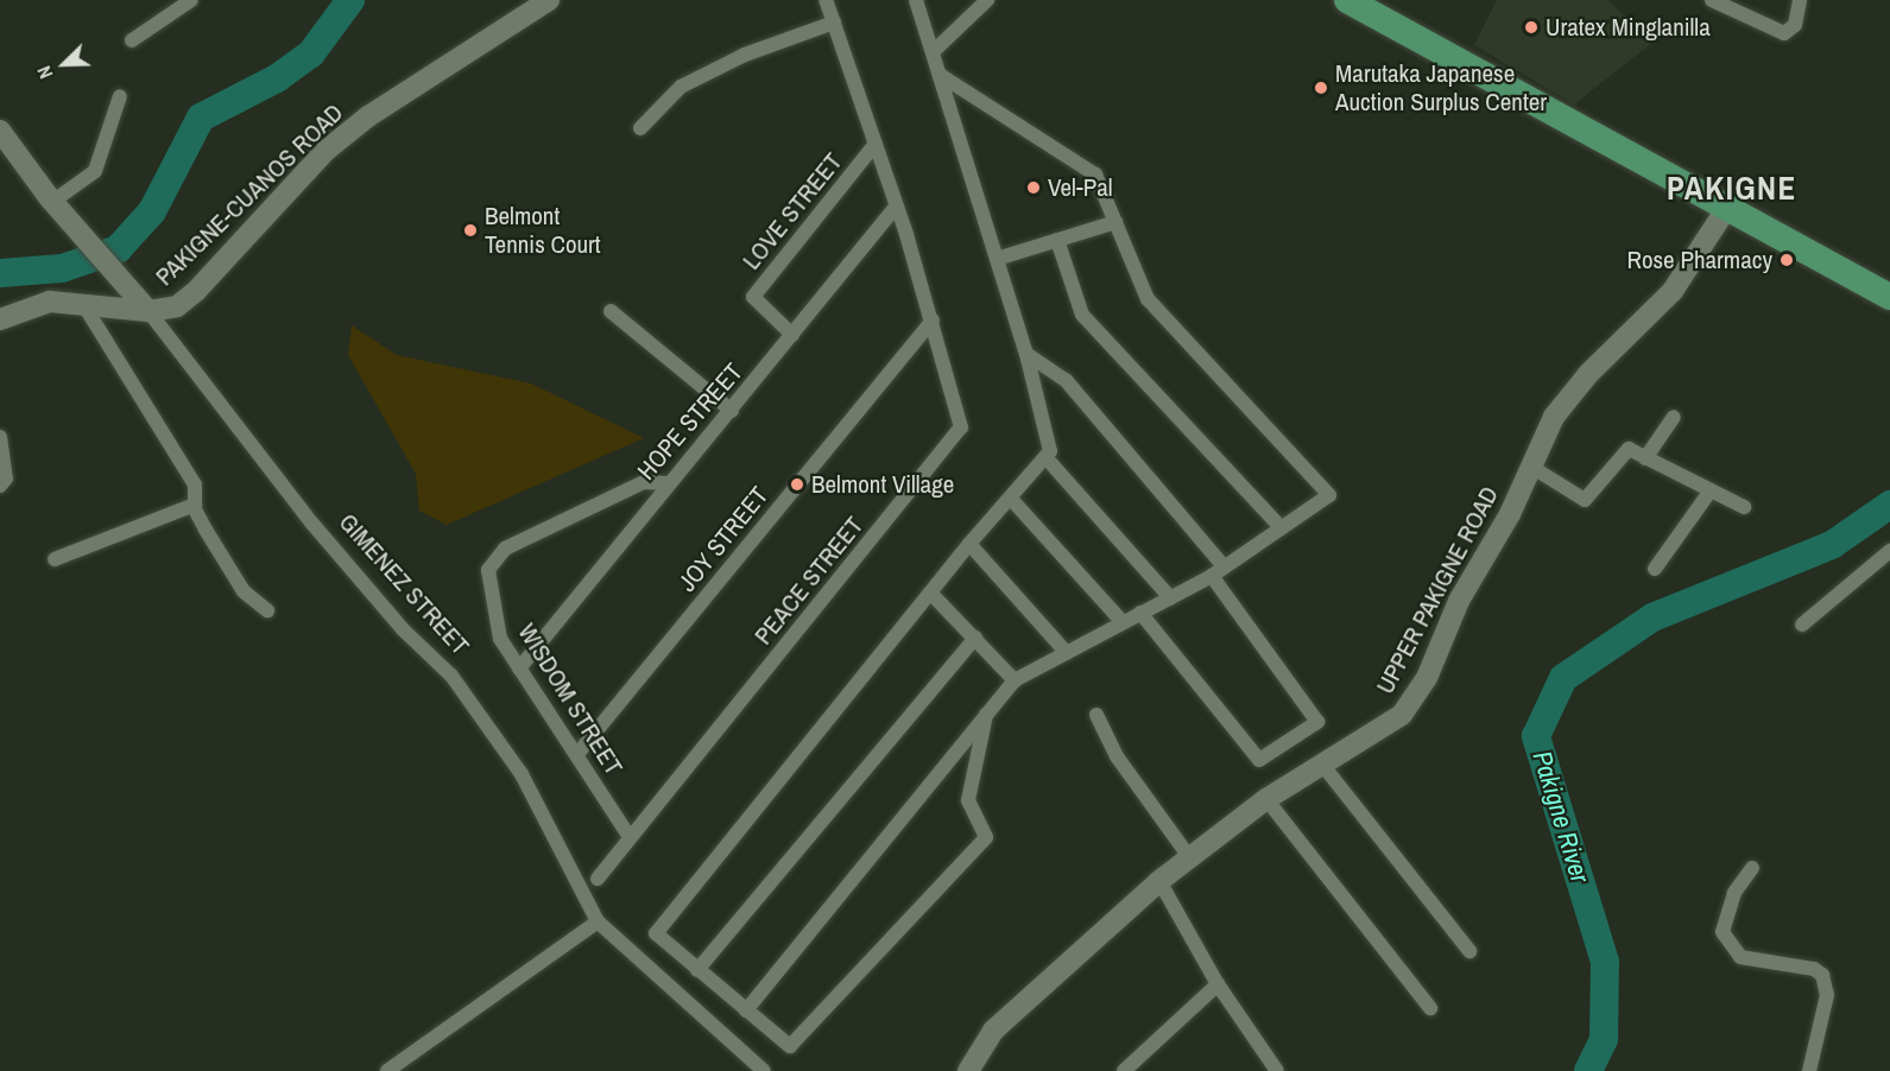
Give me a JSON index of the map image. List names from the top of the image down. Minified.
{"streets":{"street":["PAKIGNE-CUANOS ROAD","LOVE STREET","HOPE STREET","JOY STREET","PEACE STREET","GIMENEZ STREET","UPPER PAKIGNE ROAD","WISDOM STREET"]},"crossings":[["PAKIGNE-CUANOS ROAD","GIMENEZ STREET"],["LOVE STREET","HOPE STREET"],["LOVE STREET","PEACE STREET"],["HOPE STREET","PEACE STREET"],["HOPE STREET","WISDOM STREET"],["JOY STREET","PEACE STREET"],["JOY STREET","WISDOM STREET"],["PEACE STREET","WISDOM STREET"]],"districts":["PAKIGNE"],"water":["Pakigne River"],"places":["Uratex Minglanilla","Marutaka Japanese Auction Surplus Center","Vel-Pal","Belmont Tennis Court","Rose Pharmacy","Belmont Village"],"north":"bottom left"}
